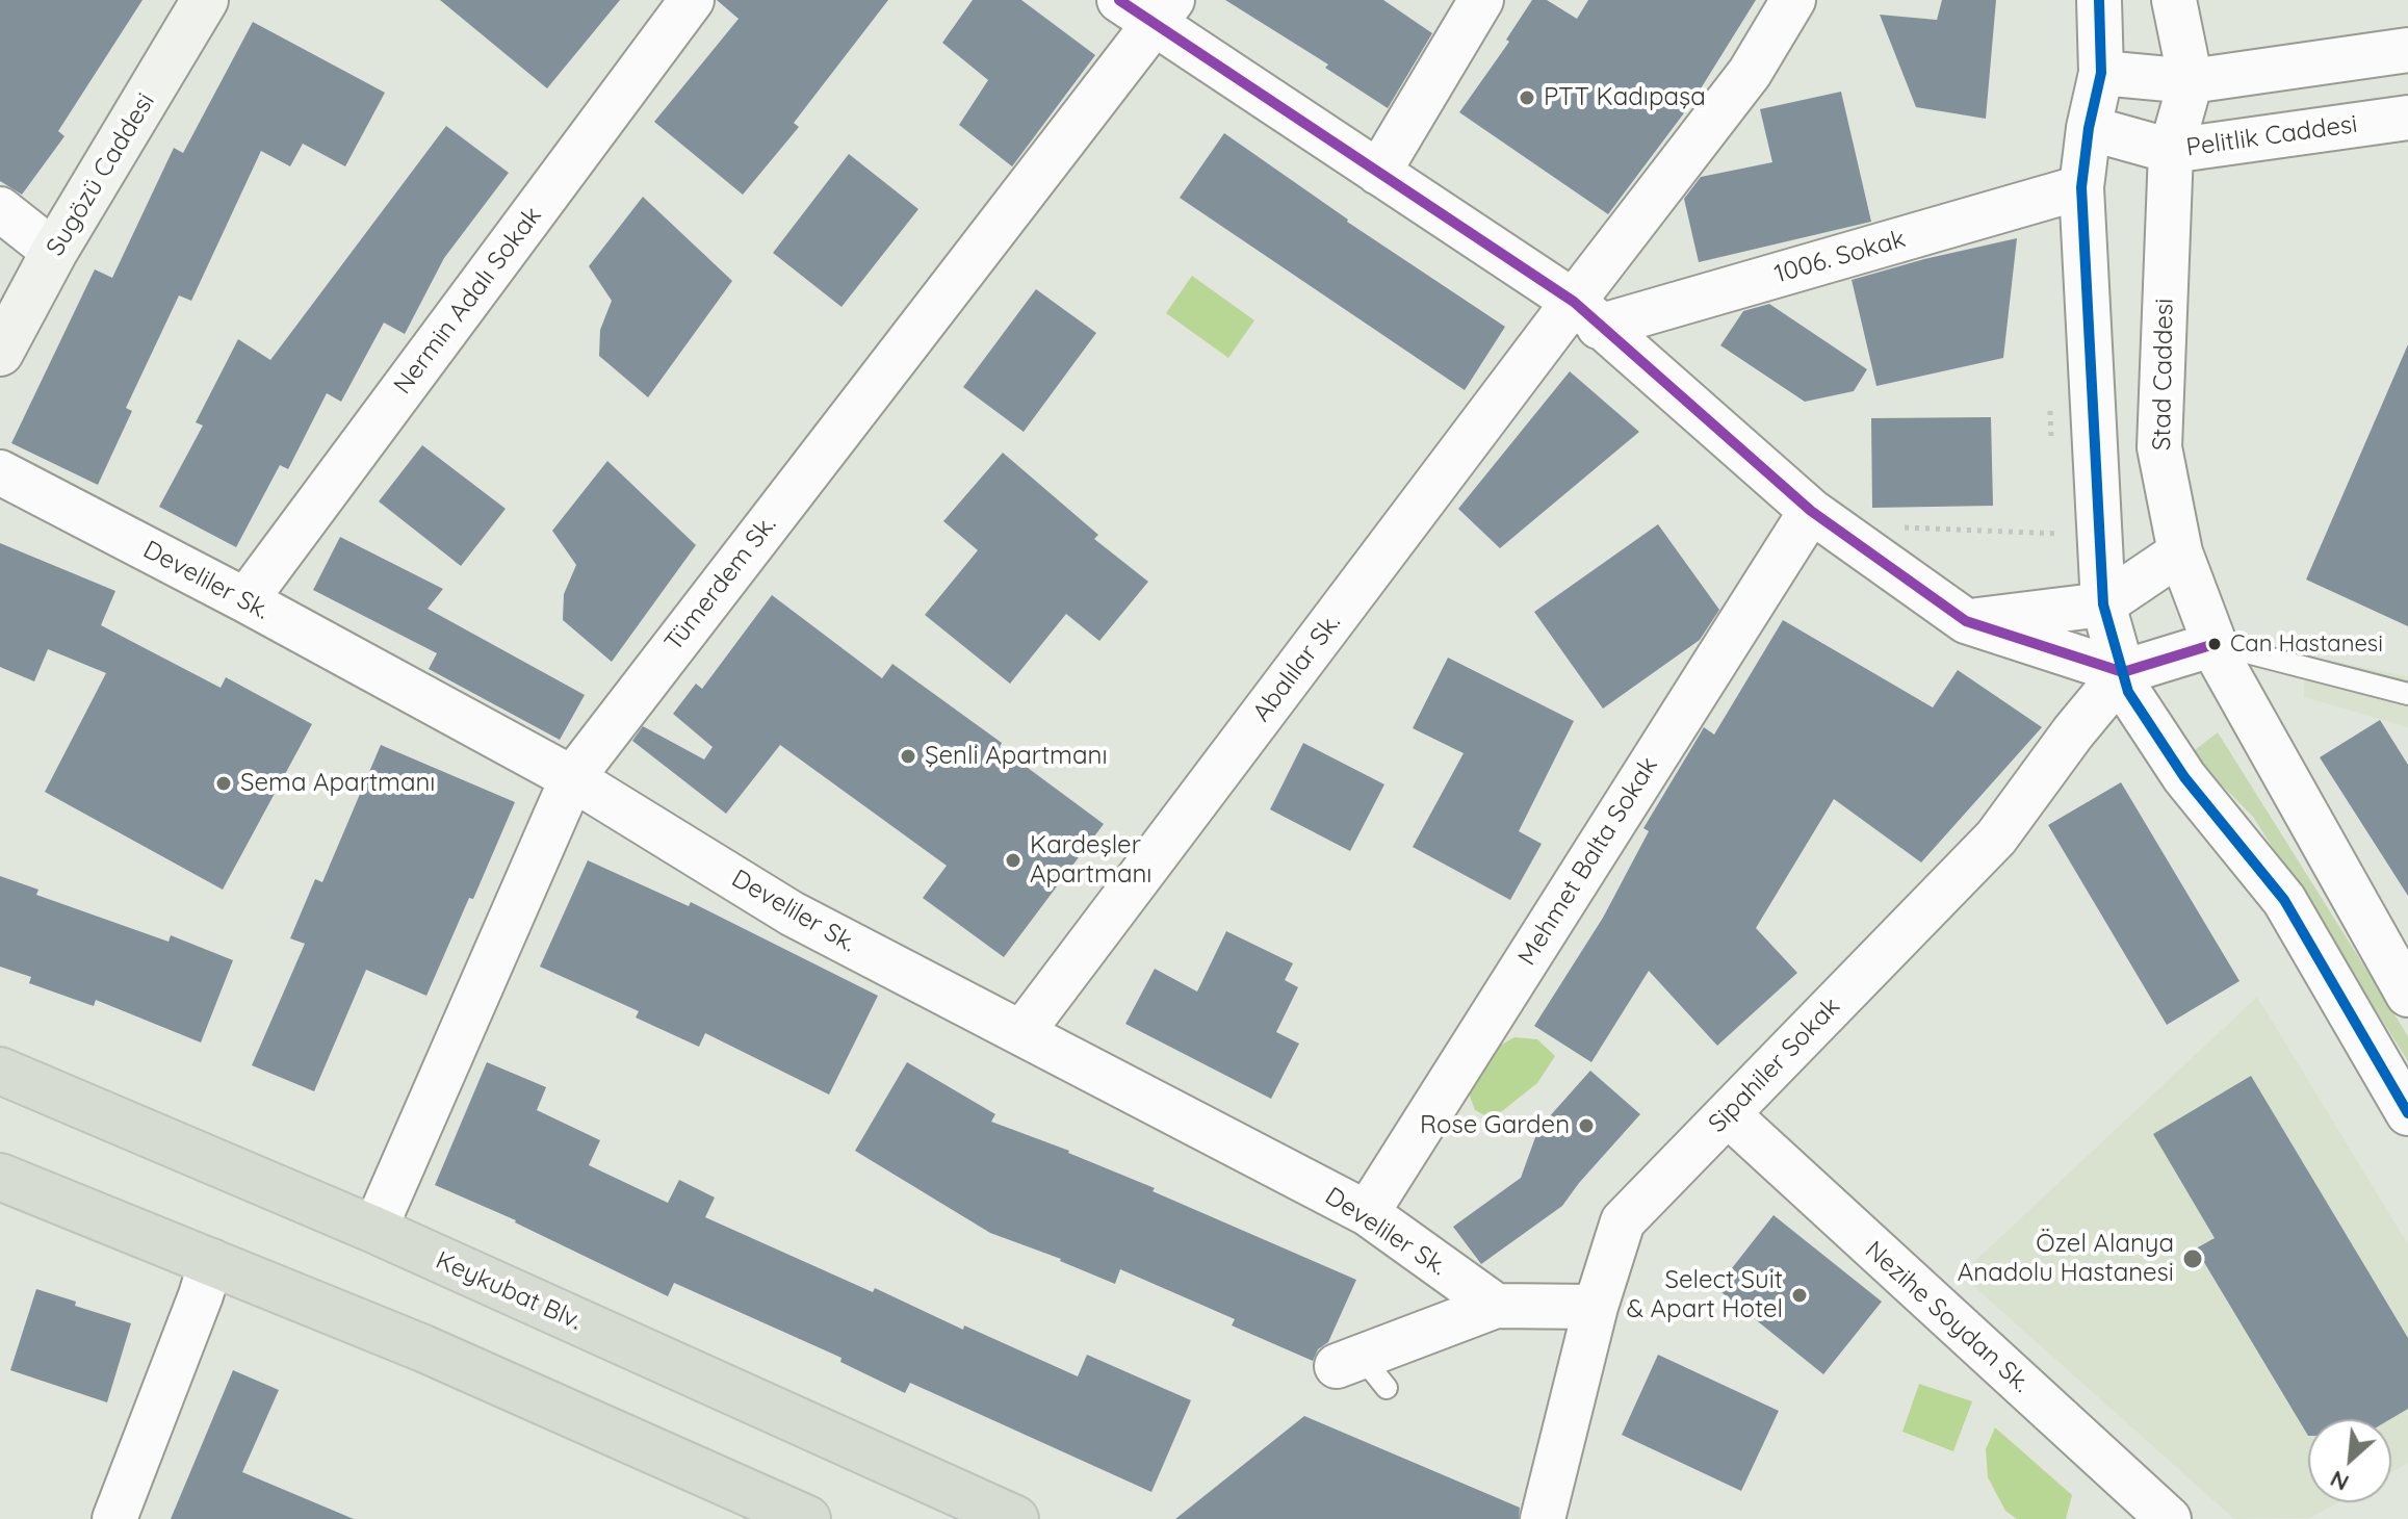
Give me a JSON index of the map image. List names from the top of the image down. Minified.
{"streets":{"highway":["Keykubat Blv."],"street":["Pelitlik Caddesi","Sugözü Caddesi","1006. Sokak","Nermin Adalı Sokak","Stad Caddesi","Develiler Sk.","Tümerdem Sk.","Abalılar Sk.","Mehmet Balta Sokak","Sipahiler Sokak","Nezihe Soydan Sk."]},"crossings":[["Pelitlik Caddesi","Stad Caddesi"],["1006. Sokak","Abalılar Sk."],["Nermin Adalı Sokak","Develiler Sk."],["Develiler Sk.","Tümerdem Sk."],["Develiler Sk.","Abalılar Sk."],["Develiler Sk.","Mehmet Balta Sokak"],["Tümerdem Sk.","Keykubat Blv."],["Sipahiler Sokak","Nezihe Soydan Sk."]],"places":["PTT Kadıpaşa","Can Hastanesi","Şenli Apartmanı","Sema Apartmanı","Kardeşler Apartmanı","Rose Garden","Özel Alanya Anadolu Hastanesi","Select Suit & Apart Hotel"],"north":"bottom left"}
